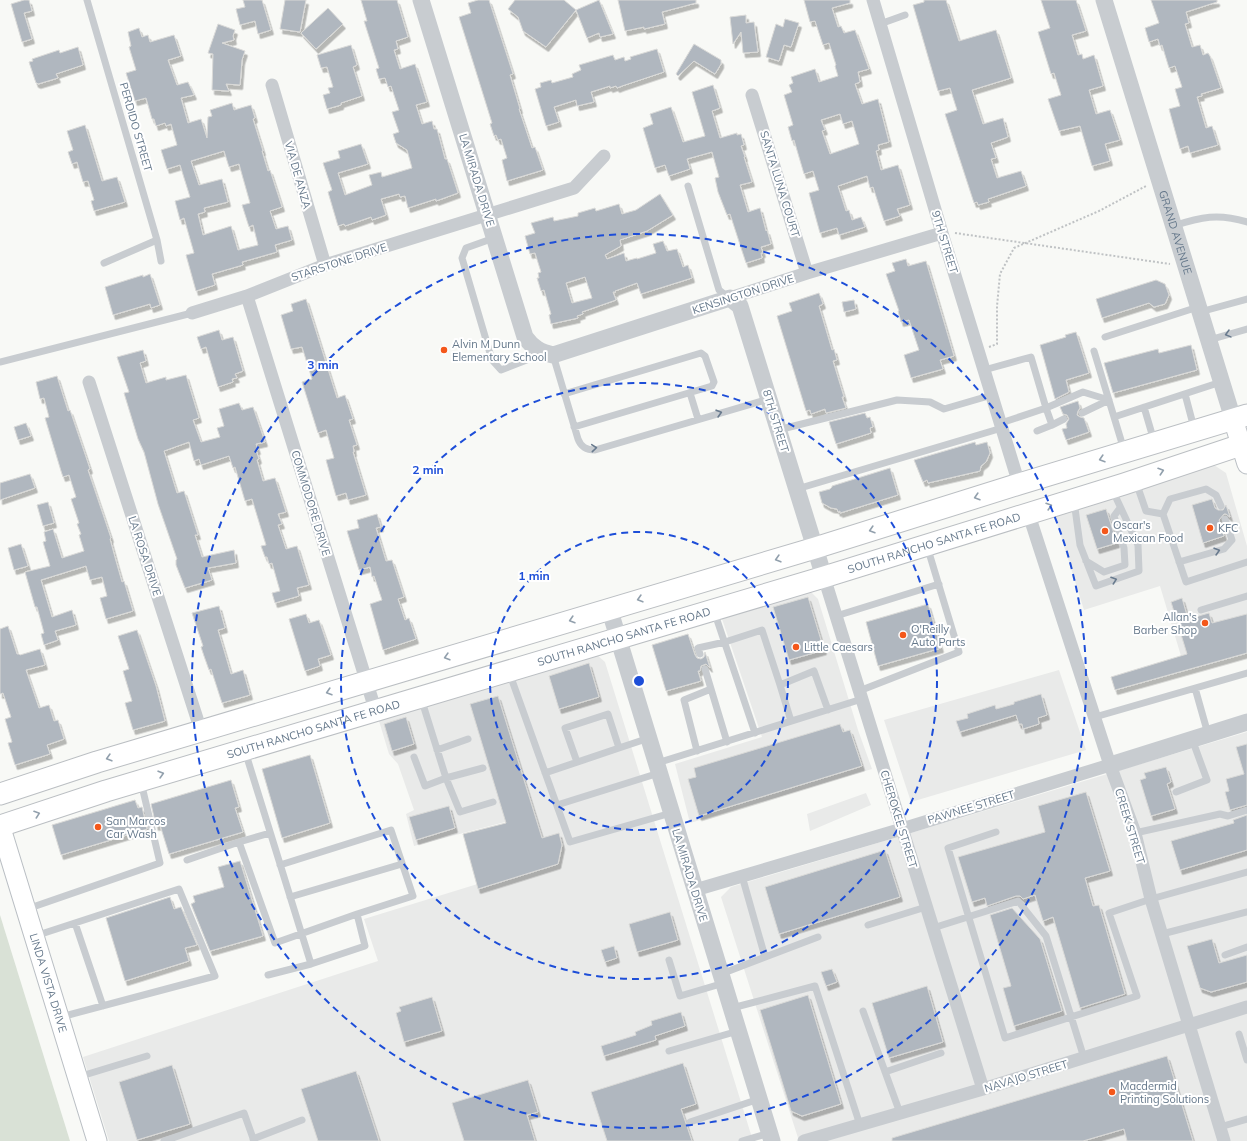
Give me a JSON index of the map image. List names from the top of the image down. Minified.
{"streets":{"main road":["GRAND AVENUE","SOUTH RANCHO SANTA FE ROAD","LINDA VISTA DRIVE"],"street":["VIA DE ANZA","LA MIRADA DRIVE","SANTA LUNA COURT","9TH STREET","STARSTONE DRIVE","KENSINGTON DRIVE","8TH STREET","COMMODORE DRIVE","LA ROSA DRIVE","PAWNEE STREET","CHEROKEE STREET","CREEK STREET","NAVAJO STREET"],"lane":["PERDIDO STREET"]},"crossings":[["VIA DE ANZA","STARSTONE DRIVE"],["LA MIRADA DRIVE","STARSTONE DRIVE"],["LA MIRADA DRIVE","KENSINGTON DRIVE"],["LA MIRADA DRIVE","SOUTH RANCHO SANTA FE ROAD"],["LA MIRADA DRIVE","PAWNEE STREET"],["SANTA LUNA COURT","KENSINGTON DRIVE"],["GRAND AVENUE","SOUTH RANCHO SANTA FE ROAD"],["9TH STREET","KENSINGTON DRIVE"],["STARSTONE DRIVE","COMMODORE DRIVE"],["KENSINGTON DRIVE","8TH STREET"],["8TH STREET","CHEROKEE STREET"],["COMMODORE DRIVE","SOUTH RANCHO SANTA FE ROAD"],["SOUTH RANCHO SANTA FE ROAD","CHEROKEE STREET"],["SOUTH RANCHO SANTA FE ROAD","CREEK STREET"],["SOUTH RANCHO SANTA FE ROAD","LINDA VISTA DRIVE"],["PAWNEE STREET","CHEROKEE STREET"],["PAWNEE STREET","CREEK STREET"],["CHEROKEE STREET","NAVAJO STREET"],["CREEK STREET","NAVAJO STREET"]],"places":["Alvin M Dunn Elementary School","KFC","Oscar's Mexican Food","Allan's Barber Shop","O'Reilly Auto Parts","Little Caesars","San Marcos Car Wash","Macdermid Printing Solutions"],"rings":["3 min","2 min","1 min"]}
